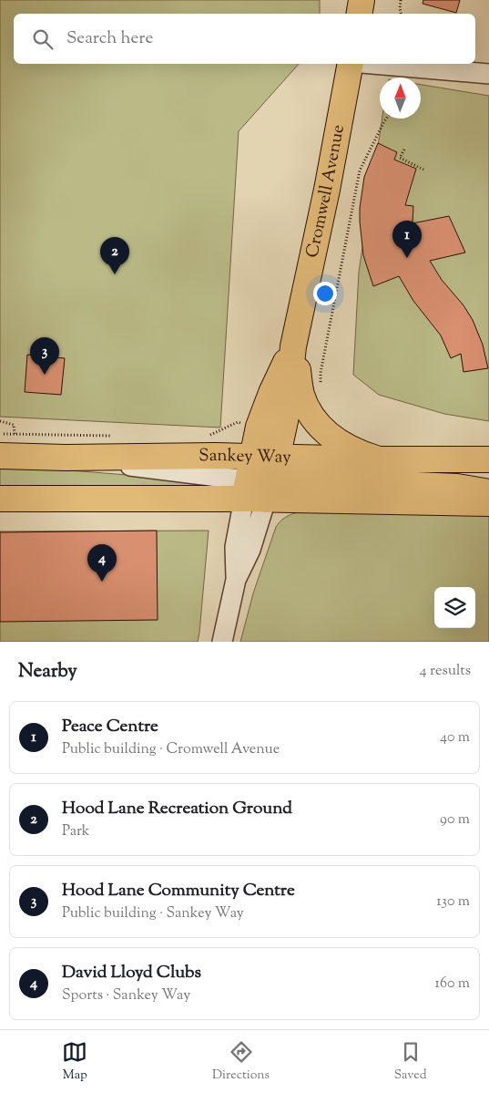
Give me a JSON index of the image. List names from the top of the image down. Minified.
{"streets":{"main road":["Cromwell Avenue","Sankey Way"]},"crossings":[["Cromwell Avenue","Sankey Way"]],"north":"top","page":{"search":"Search here","pins":["1","2","3","4"],"heading":["Nearby","4 results"],"list":[{"mark":"1","name":"Peace Centre","note":"Public building · Cromwell Avenue","value":"40 m"},{"mark":"2","name":"Hood Lane Recreation Ground","note":"Park","value":"90 m"},{"mark":"3","name":"Hood Lane Community Centre","note":"Public building · Sankey Way","value":"130 m"},{"mark":"4","name":"David Lloyd Clubs","note":"Sports · Sankey Way","value":"160 m"}],"nav":["Map","Directions","Saved"]}}
